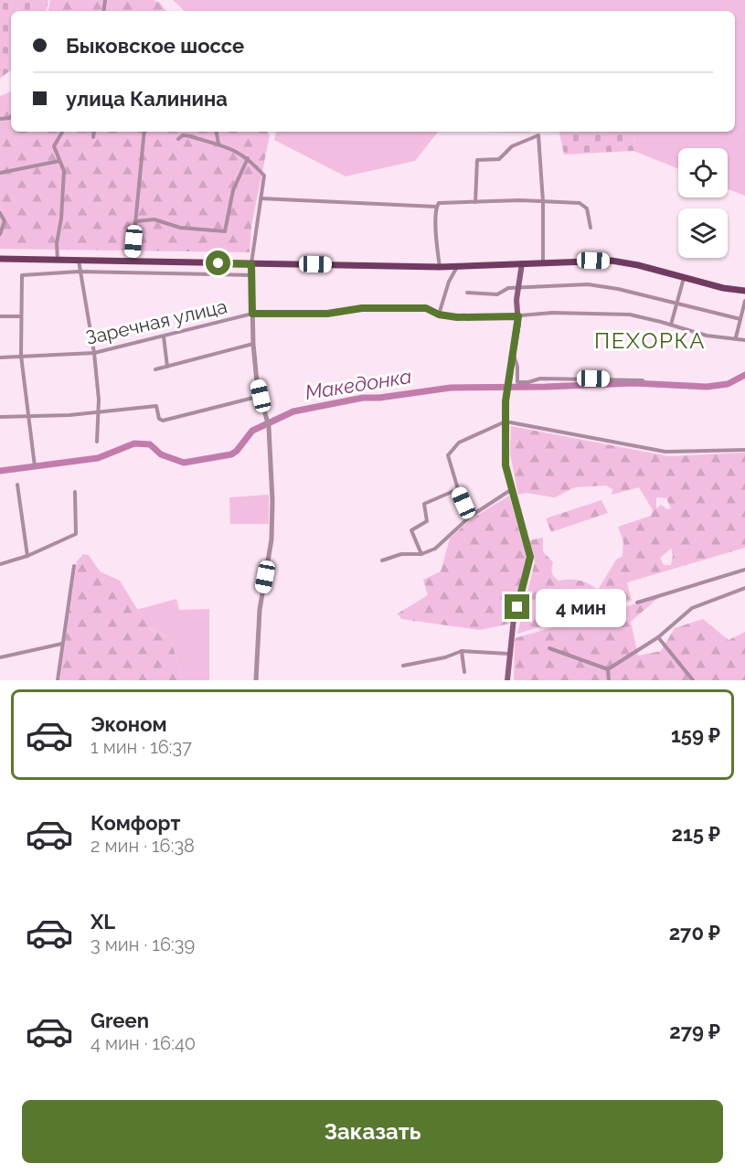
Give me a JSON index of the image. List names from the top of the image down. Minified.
{"streets":{"street":["Заречная улица"]},"districts":["ПЕХОРКА"],"water":["Македонка"],"page":{"banner":["Быковское шоссе","улица Калинина"],"bubble":"4 мин","list":[{"name":"Эконом","note":"1 мин · 16:37","value":"159 ₽"},{"name":"Комфорт","note":"2 мин · 16:38","value":"215 ₽"},{"name":"XL","note":"3 мин · 16:39","value":"270 ₽"},{"name":"Green","note":"4 мин · 16:40","value":"279 ₽"}],"buttons":"Заказать"}}
